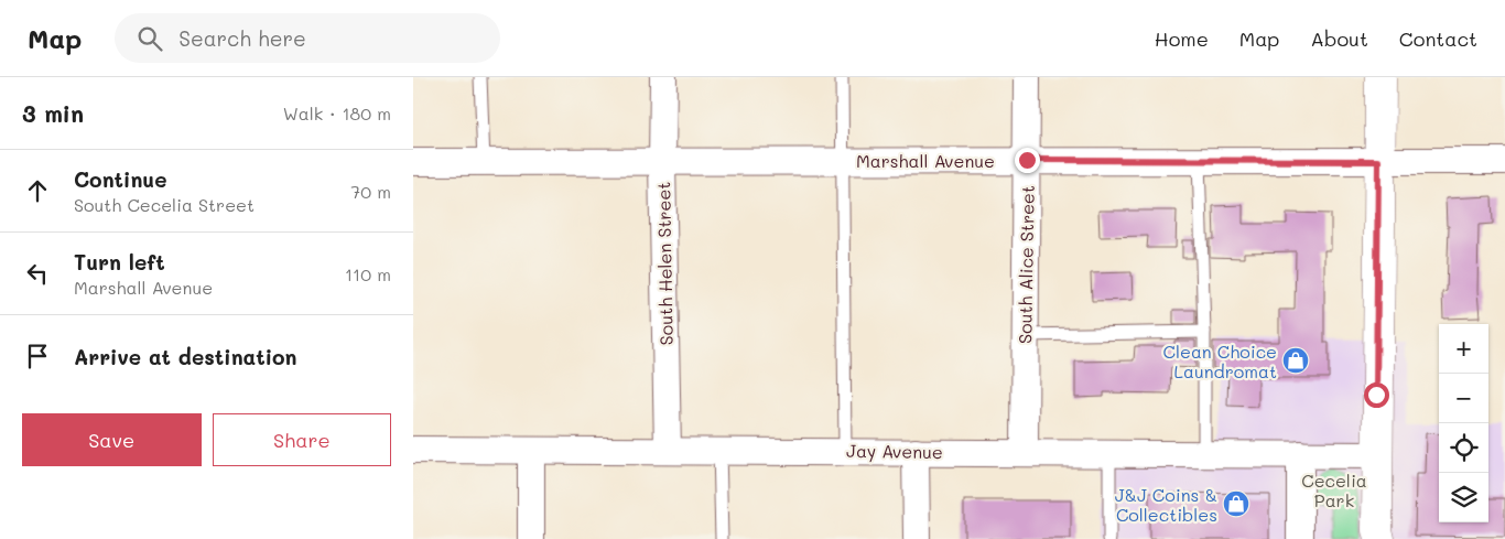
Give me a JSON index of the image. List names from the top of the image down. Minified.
{"streets":{"street":["Marshall Avenue","South Helen Street","South Alice Street","Jay Avenue"]},"crossings":[["Marshall Avenue","South Helen Street"],["Marshall Avenue","South Alice Street"],["South Helen Street","Jay Avenue"],["South Alice Street","Jay Avenue"]],"parks":["Cecelia Park"],"places":{"shop":["Clean Choice Laundromat","J&J Coins & Collectibles"]},"page":{"header":"Map","search":"Search here","nav":["Home","Map","About","Contact"],"heading":["3 min","Walk · 180 m"],"list":[["Continue","South Cecelia Street","70 m"],["Turn left","Marshall Avenue","110 m"],"Arrive at destination"],"map_buttons":["+","−"],"buttons":["Save","Share"]}}
